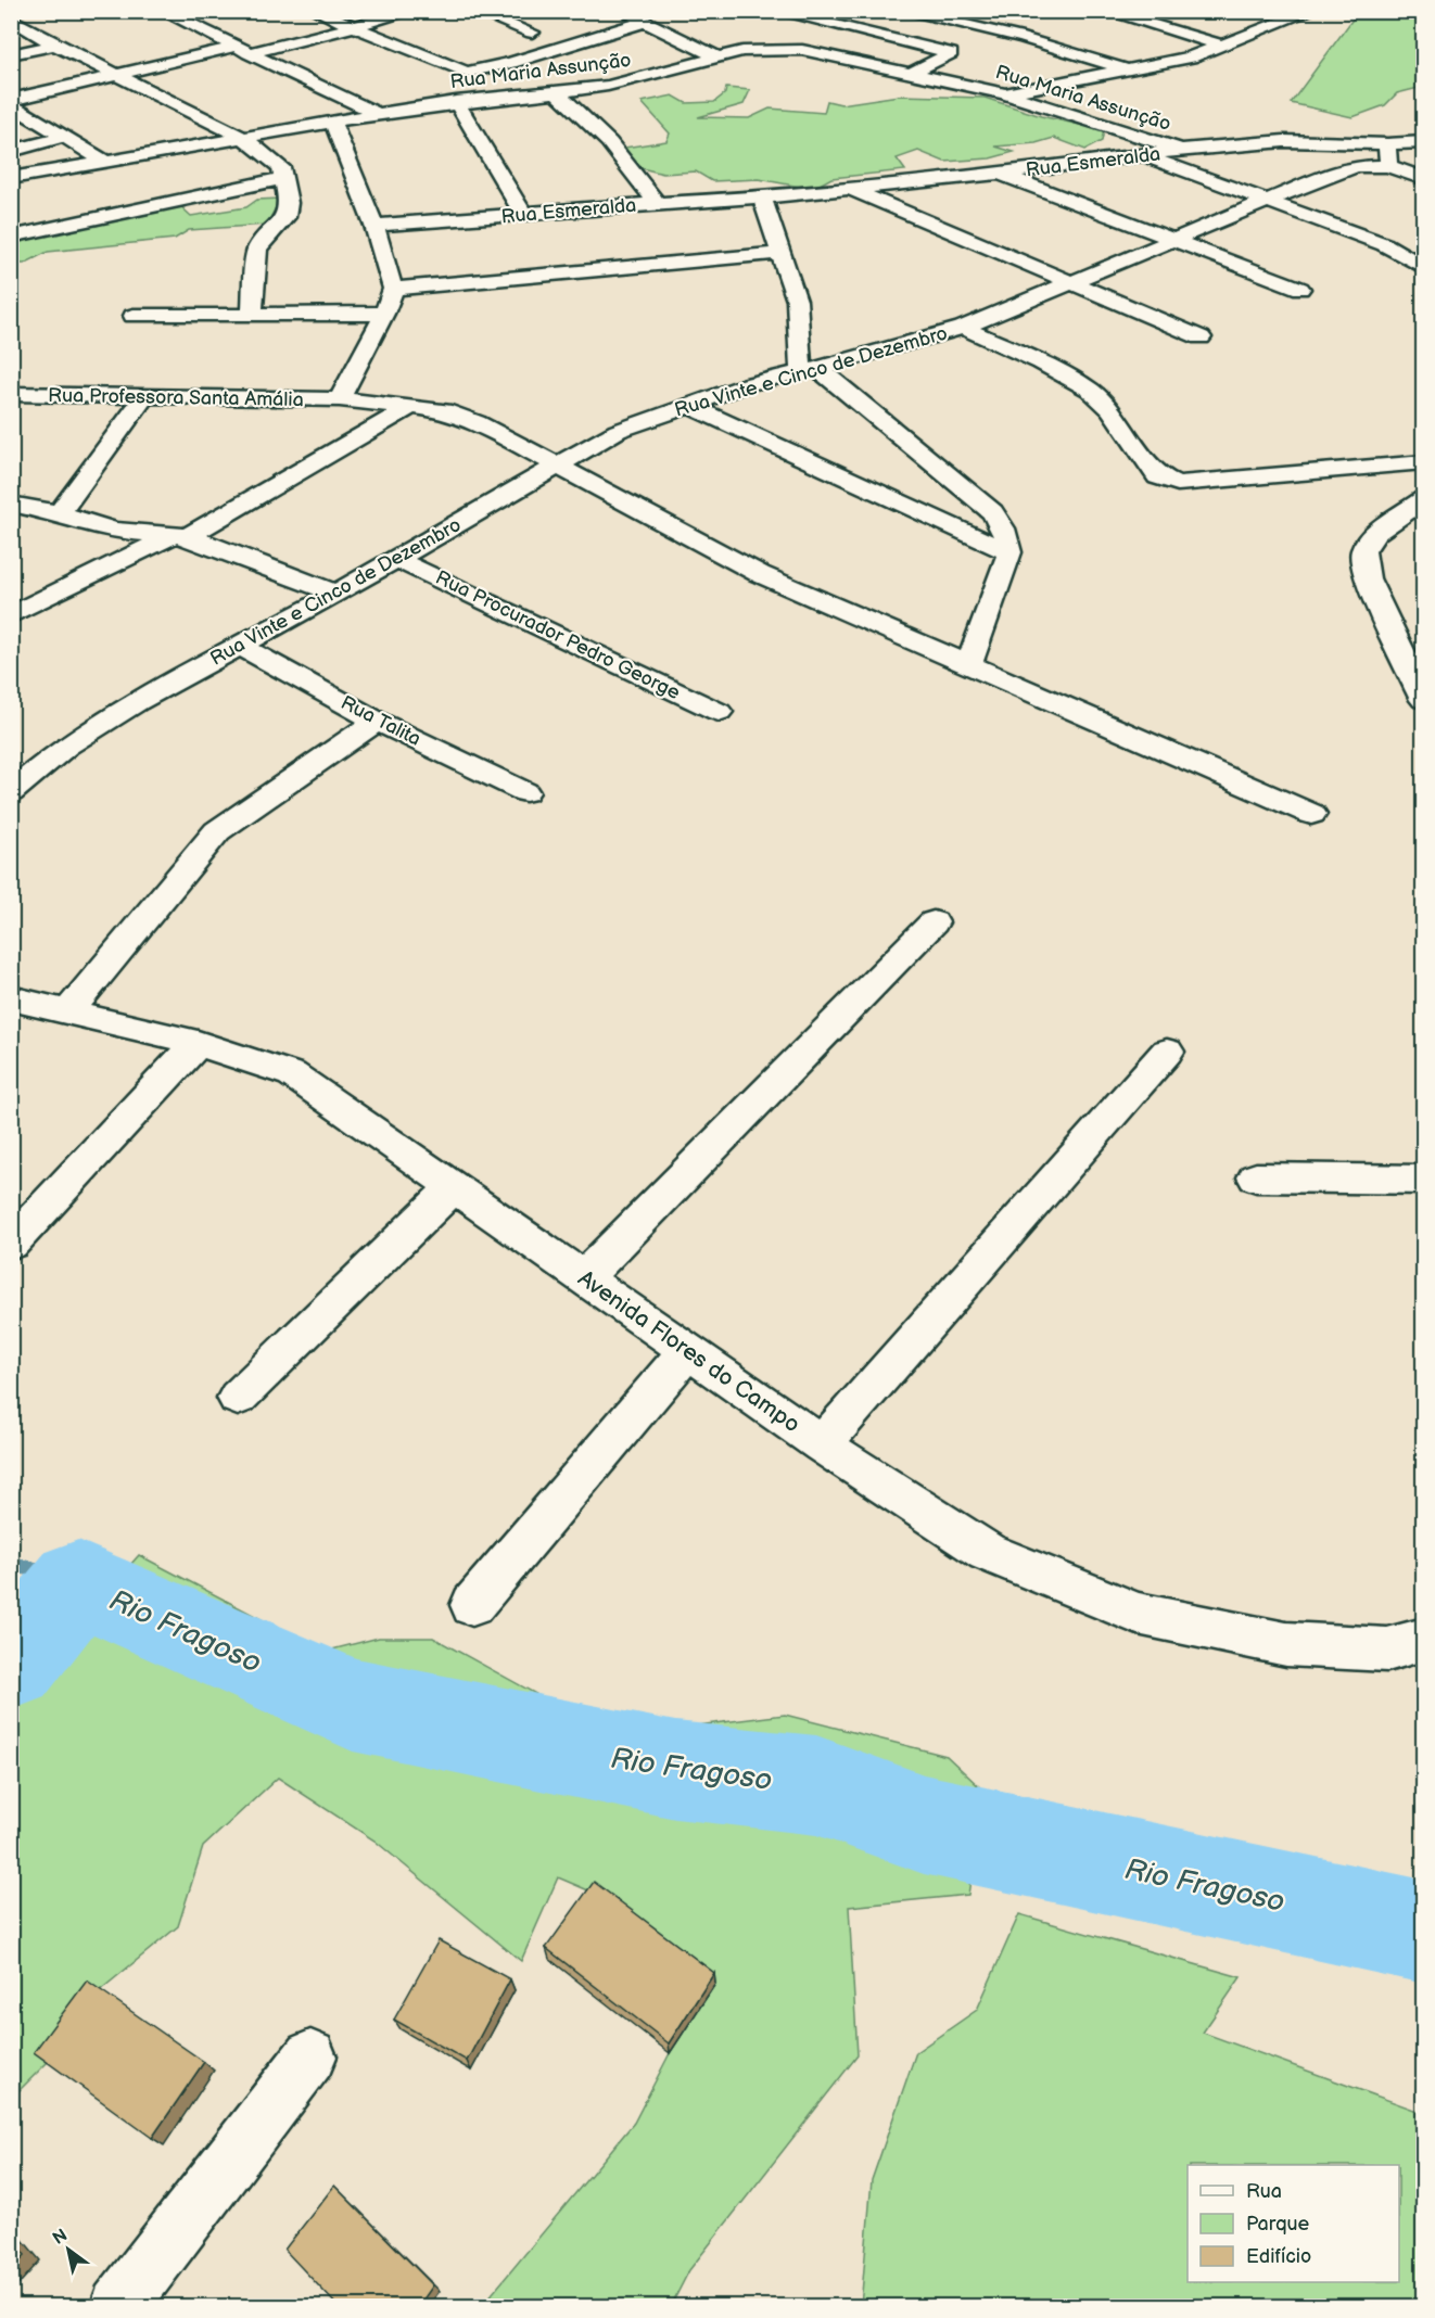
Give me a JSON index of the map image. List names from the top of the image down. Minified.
{"streets":{"street":["Rua Maria Assunção","Rua Esmeralda","Rua Vinte e Cinco de Dezembro","Rua Professora Santa Amália","Rua Procurador Pedro George","Rua Talita","Avenida Flores do Campo"]},"crossings":[["Rua Maria Assunção","Rua Esmeralda"],["Rua Esmeralda","Rua Vinte e Cinco de Dezembro"],["Rua Vinte e Cinco de Dezembro","Rua Professora Santa Amália"],["Rua Vinte e Cinco de Dezembro","Rua Procurador Pedro George"],["Rua Vinte e Cinco de Dezembro","Rua Talita"]],"water":["Rio Fragoso"],"legend":["Rua","Parque","Edifício"],"north":"top left"}
